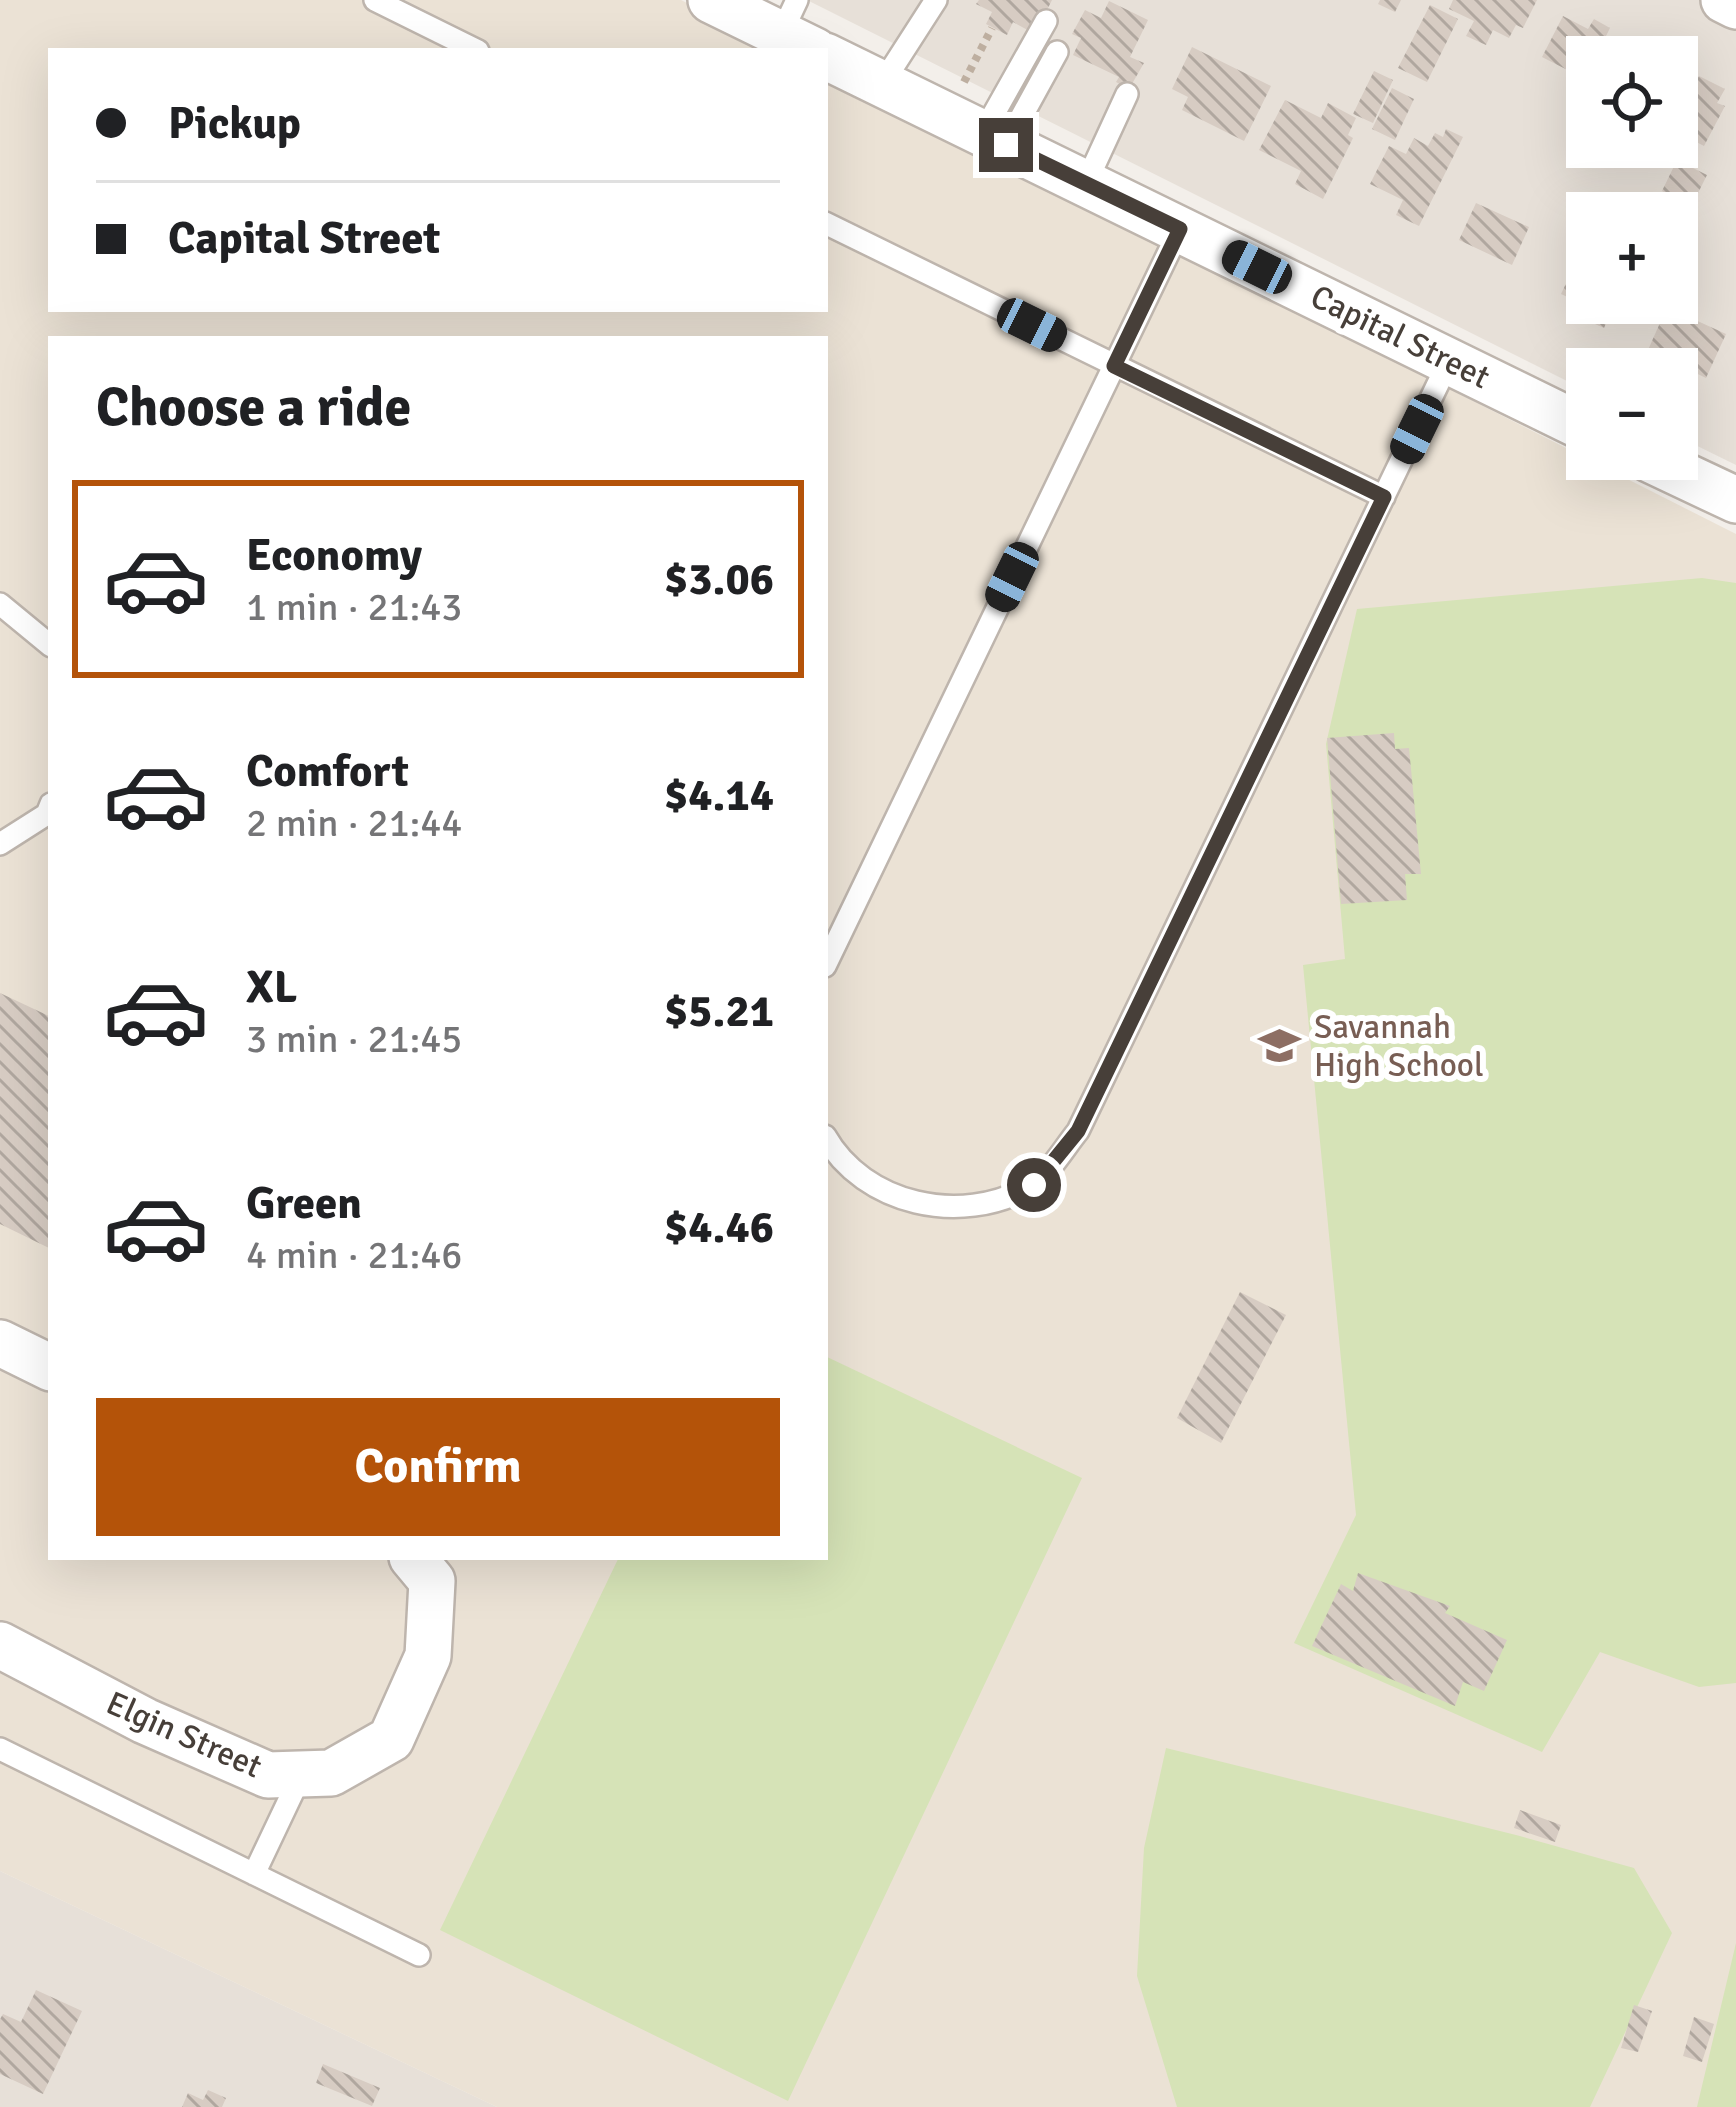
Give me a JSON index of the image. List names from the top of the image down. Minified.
{"streets":{"street":["Capital Street","Elgin Street"]},"places":{"school or university":["Savannah High School"]},"page":{"map_buttons":["+","−"],"banner":["Pickup","Capital Street"],"heading":"Choose a ride","list":[{"name":"Economy","note":"1 min · 21:43","value":"$3.06"},{"name":"Comfort","note":"2 min · 21:44","value":"$4.14"},{"name":"XL","note":"3 min · 21:45","value":"$5.21"},{"name":"Green","note":"4 min · 21:46","value":"$4.46"}],"buttons":"Confirm"}}
